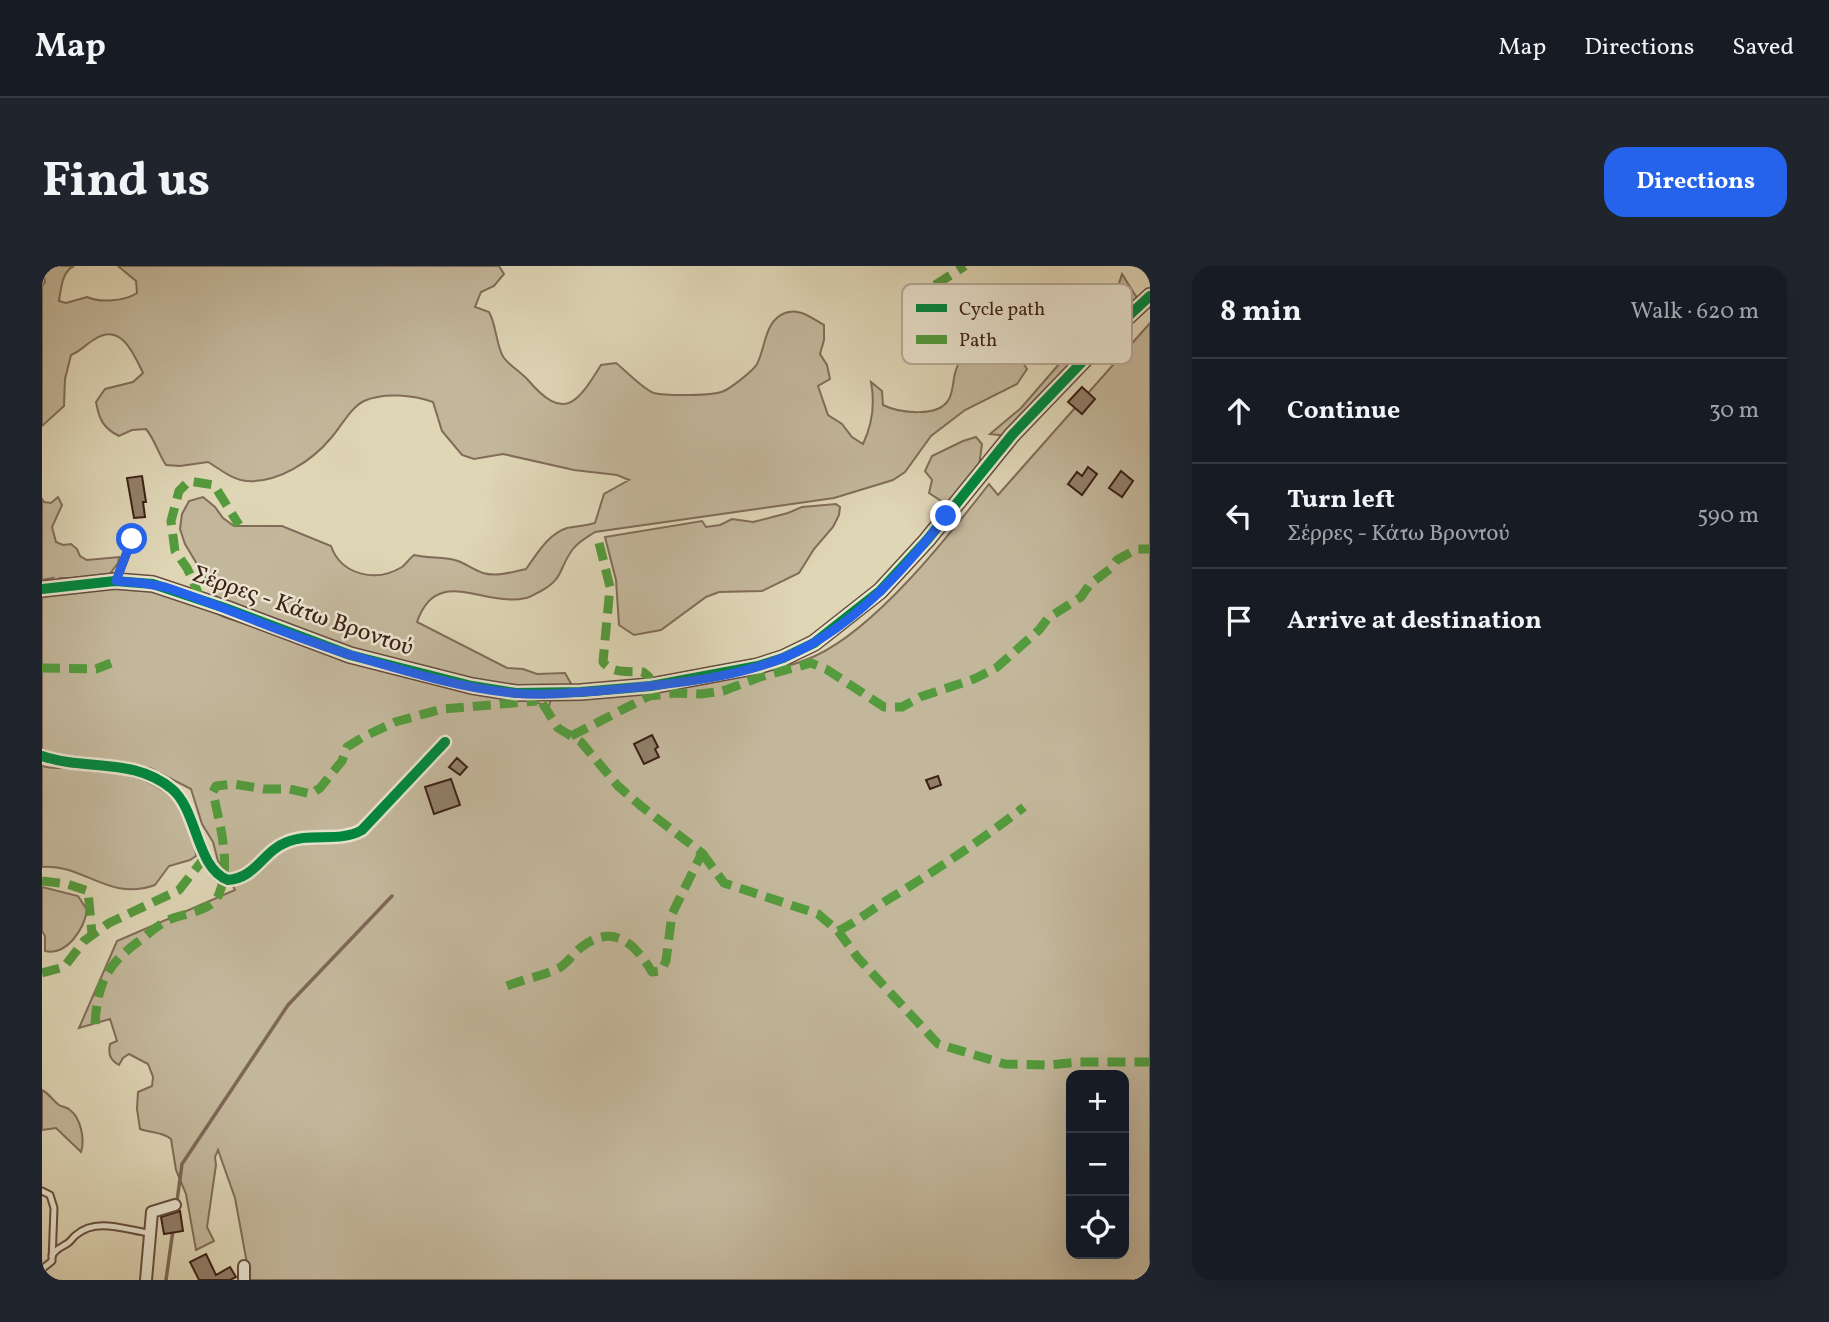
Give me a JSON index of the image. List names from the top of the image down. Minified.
{"streets":{"street":["Σέρρες - Κάτω Βροντού"]},"legend":["Cycle path","Path"],"page":{"header":"Map","nav":["Map","Directions","Saved"],"buttons":"Directions","title":"Find us","heading":["8 min","Walk · 620 m"],"list":[["Continue","30 m"],["Turn left","Σέρρες - Κάτω Βροντού","590 m"],"Arrive at destination"],"map_buttons":["+","−"]}}
